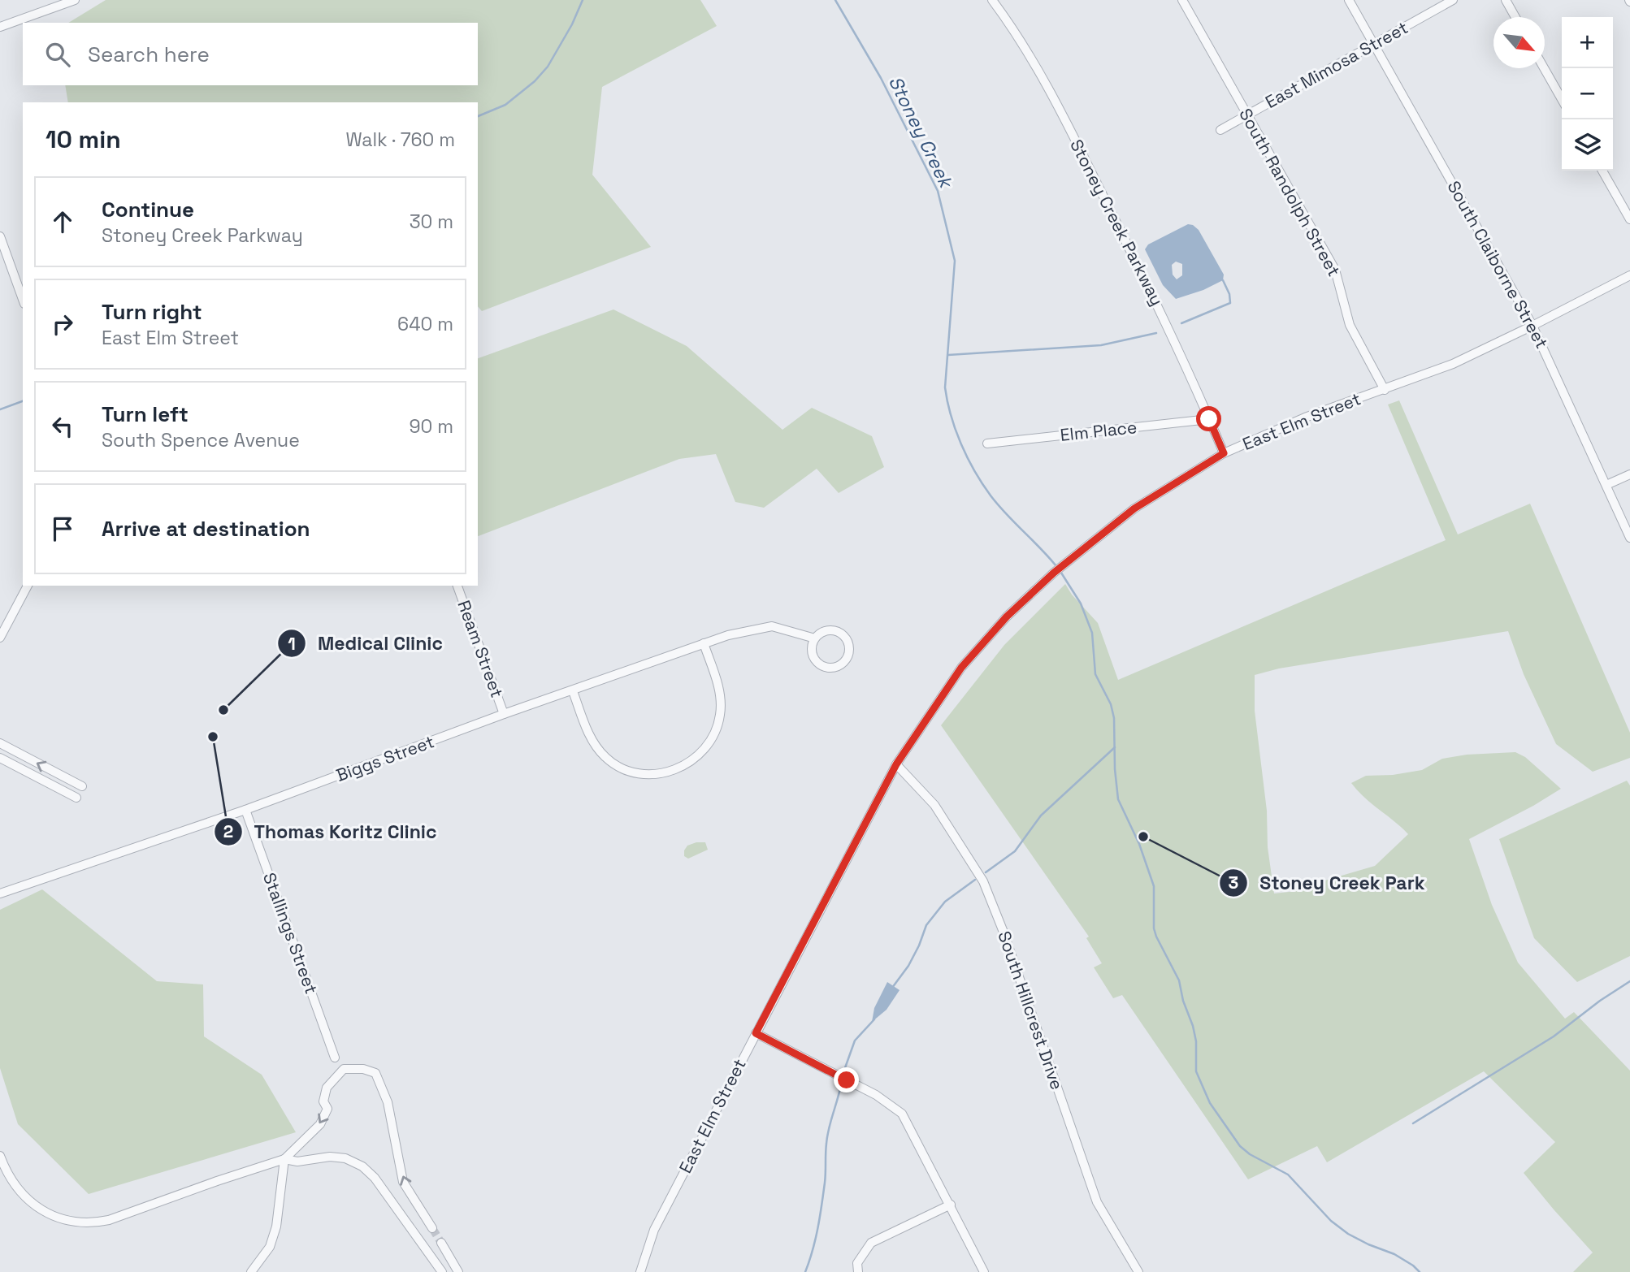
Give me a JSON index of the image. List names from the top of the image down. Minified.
{"streets":{"street":["East Mimosa Street","South Randolph Street","Stoney Creek Parkway","South Claiborne Street","East Elm Street","Elm Place","Ream Street","Biggs Street","Stallings Street","South Hillcrest Drive"]},"crossings":[["East Mimosa Street","South Randolph Street"],["East Mimosa Street","South Claiborne Street"],["South Randolph Street","East Elm Street"],["Stoney Creek Parkway","East Elm Street"],["Stoney Creek Parkway","Elm Place"],["South Claiborne Street","East Elm Street"],["East Elm Street","South Hillcrest Drive"],["Ream Street","Biggs Street"],["Biggs Street","Stallings Street"]],"water":["Stoney Creek"],"places":["Medical Clinic","Thomas Koritz Clinic","Stoney Creek Park"],"north":"bottom right","page":{"map_buttons":["+","−"],"search":"Search here","heading":["10 min","Walk · 760 m"],"list":[["Continue","Stoney Creek Parkway","30 m"],["Turn right","East Elm Street","640 m"],["Turn left","South Spence Avenue","90 m"],"Arrive at destination"]}}
